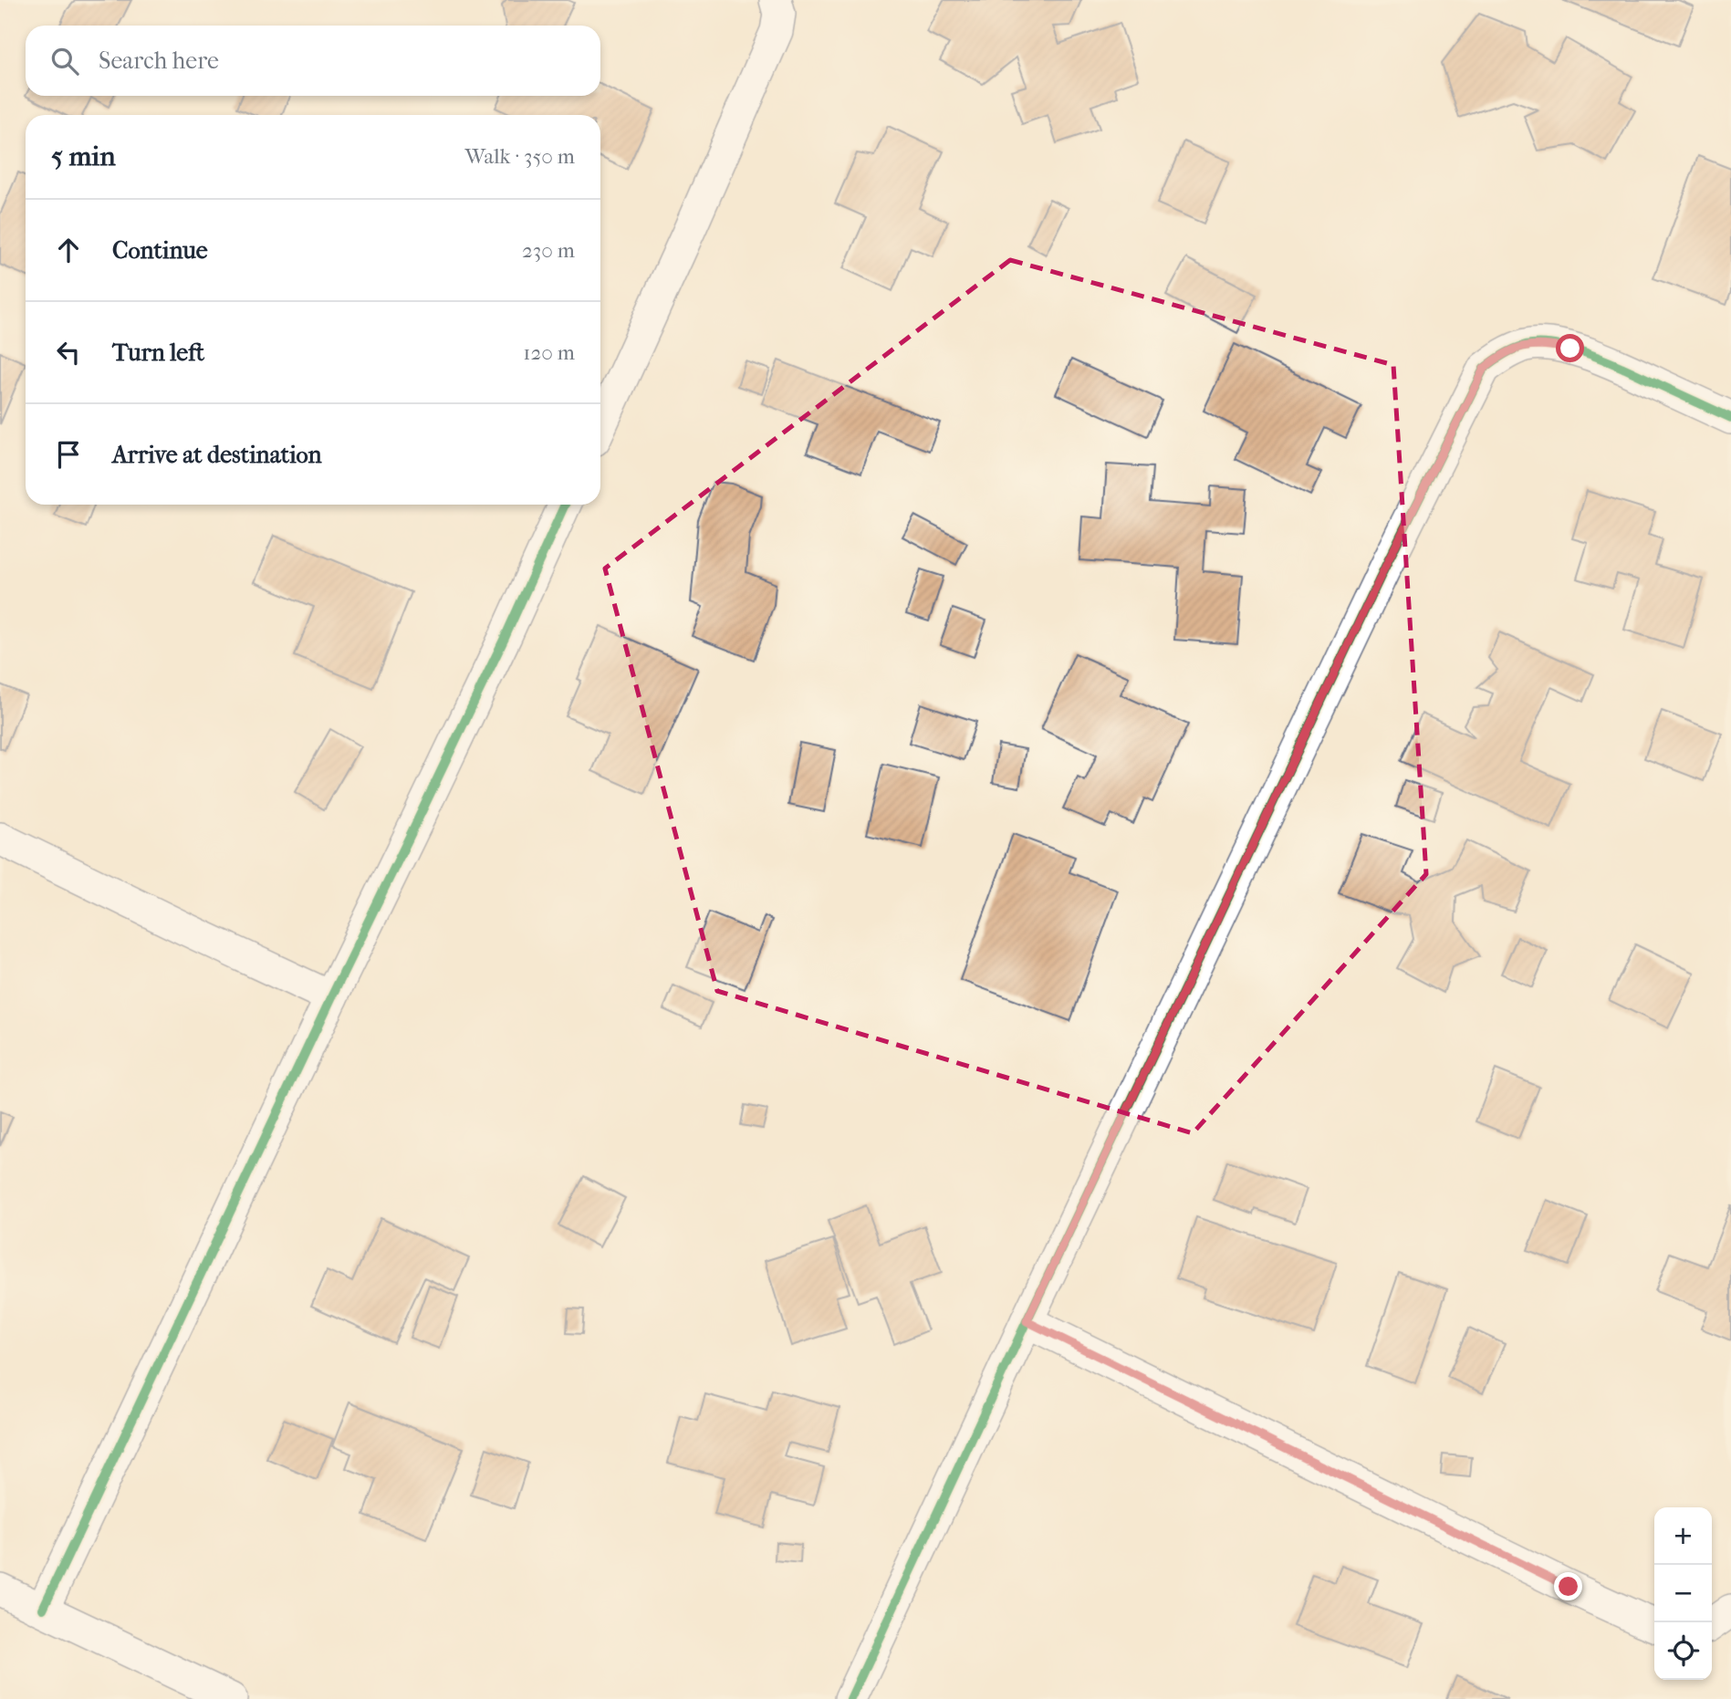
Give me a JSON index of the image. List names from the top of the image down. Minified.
{"page":{"search":"Search here","heading":["5 min","Walk · 350 m"],"list":[["Continue","230 m"],["Turn left","120 m"],"Arrive at destination"],"map_buttons":["+","−"]}}
